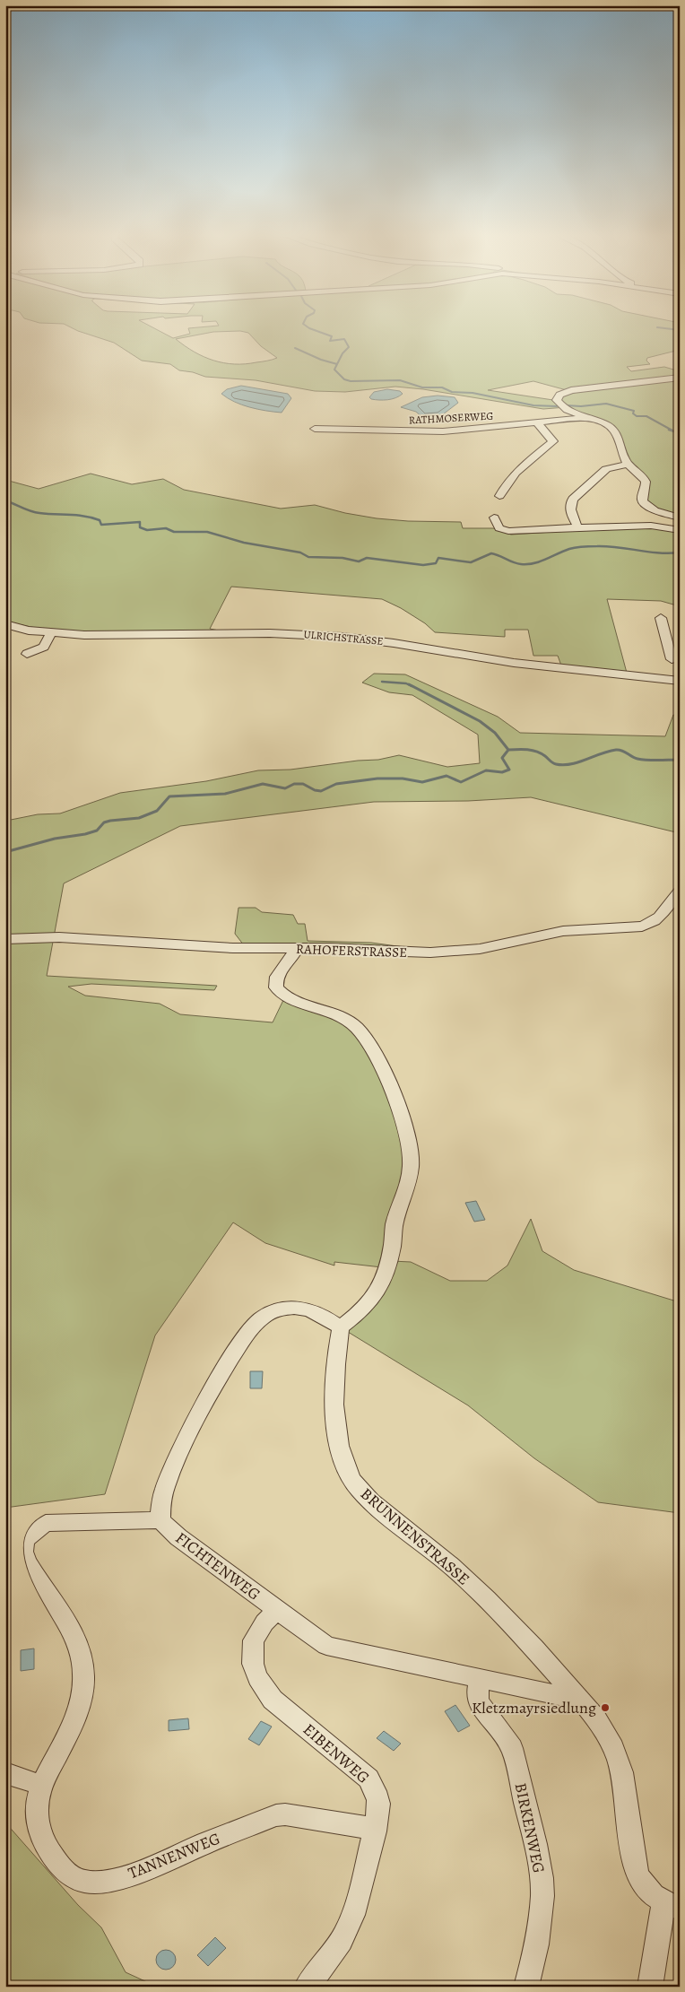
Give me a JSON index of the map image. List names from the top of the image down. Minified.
{"streets":{"street":["RATHMOSERWEG","ULRICHSTRASSE","RAHOFERSTRASSE","BRUNNENSTRASSE","FICHTENWEG","EIBENWEG","BIRKENWEG","TANNENWEG"]},"crossings":[["BRUNNENSTRASSE","FICHTENWEG"],["FICHTENWEG","EIBENWEG"],["FICHTENWEG","BIRKENWEG"],["FICHTENWEG","TANNENWEG"],["EIBENWEG","TANNENWEG"]],"places":["Kletzmayrsiedlung"]}
